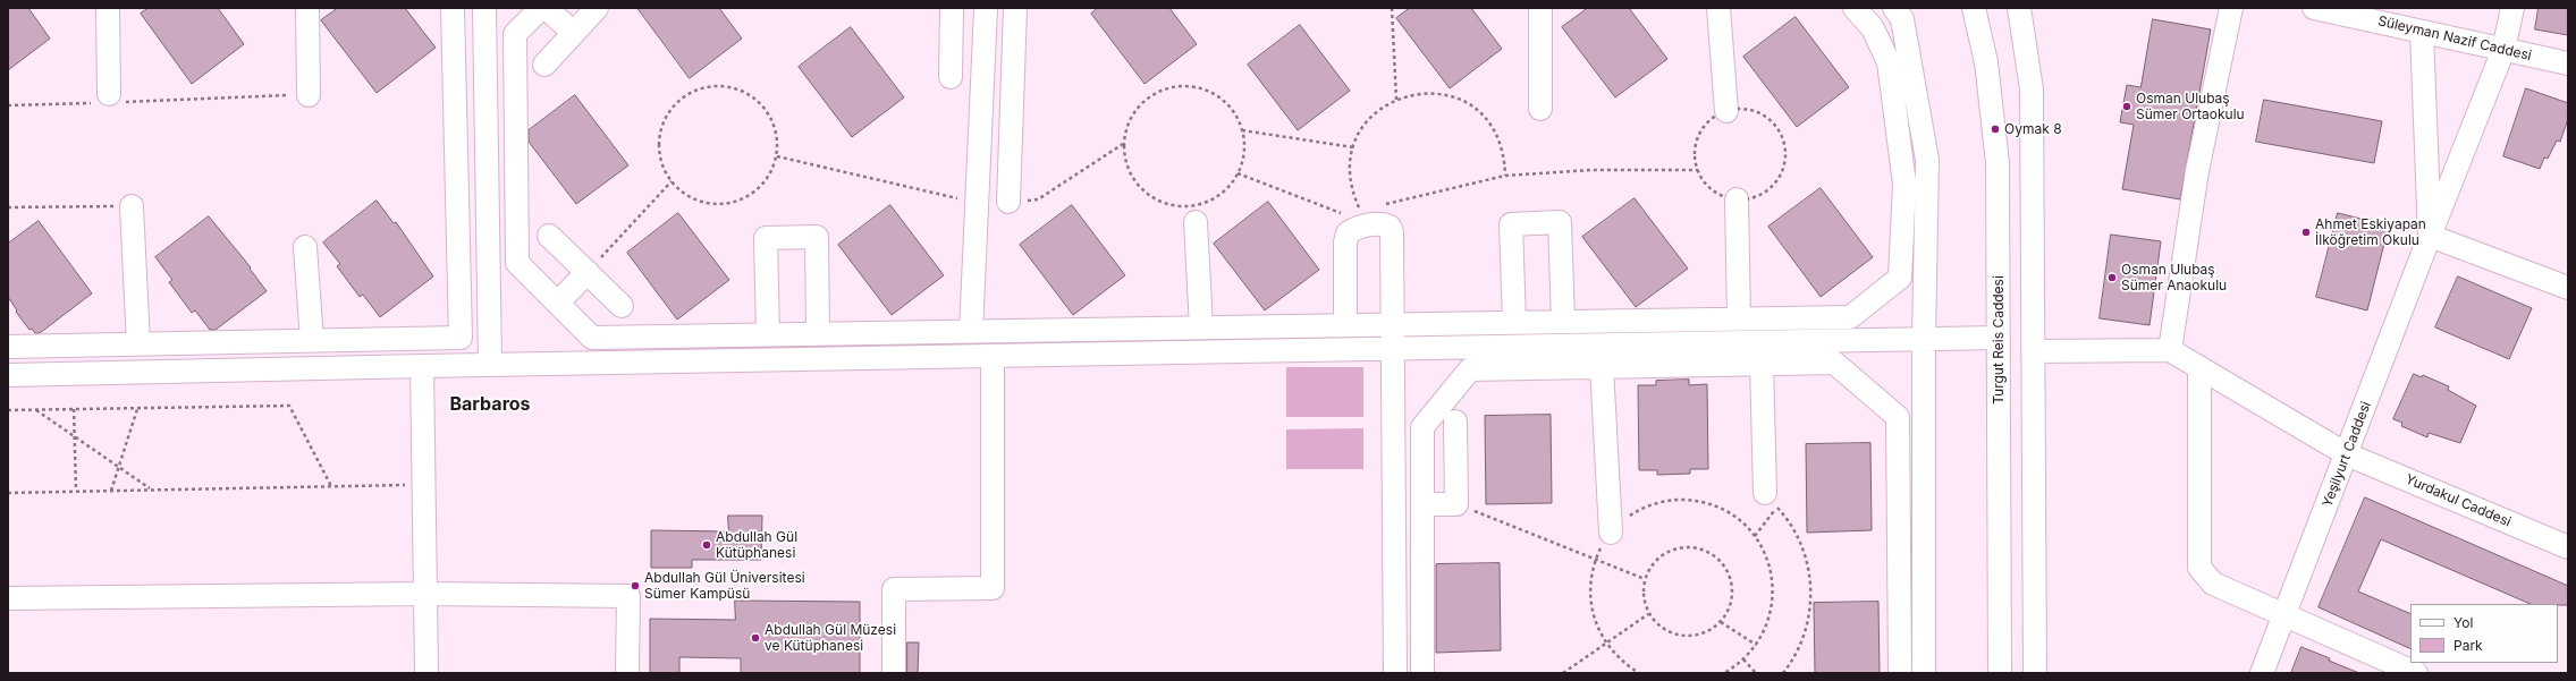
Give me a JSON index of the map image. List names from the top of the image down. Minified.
{"streets":{"street":["Süleyman Nazif Caddesi","Turgut Reis Caddesi","Yeşilyurt Caddesi","Yurdakul Caddesi"]},"crossings":[["Süleyman Nazif Caddesi","Yeşilyurt Caddesi"],["Yeşilyurt Caddesi","Yurdakul Caddesi"]],"districts":["Barbaros"],"places":["Osman Ulubaş Sümer Ortaokulu","Oymak 8","Ahmet Eskiyapan İlköğretim Okulu","Osman Ulubaş Sümer Anaokulu","Abdullah Gül Kütüphanesi","Abdullah Gül Üniversitesi Sümer Kampüsü","Abdullah Gül Müzesi ve Kütüphanesi"],"legend":["Yol","Park"]}
